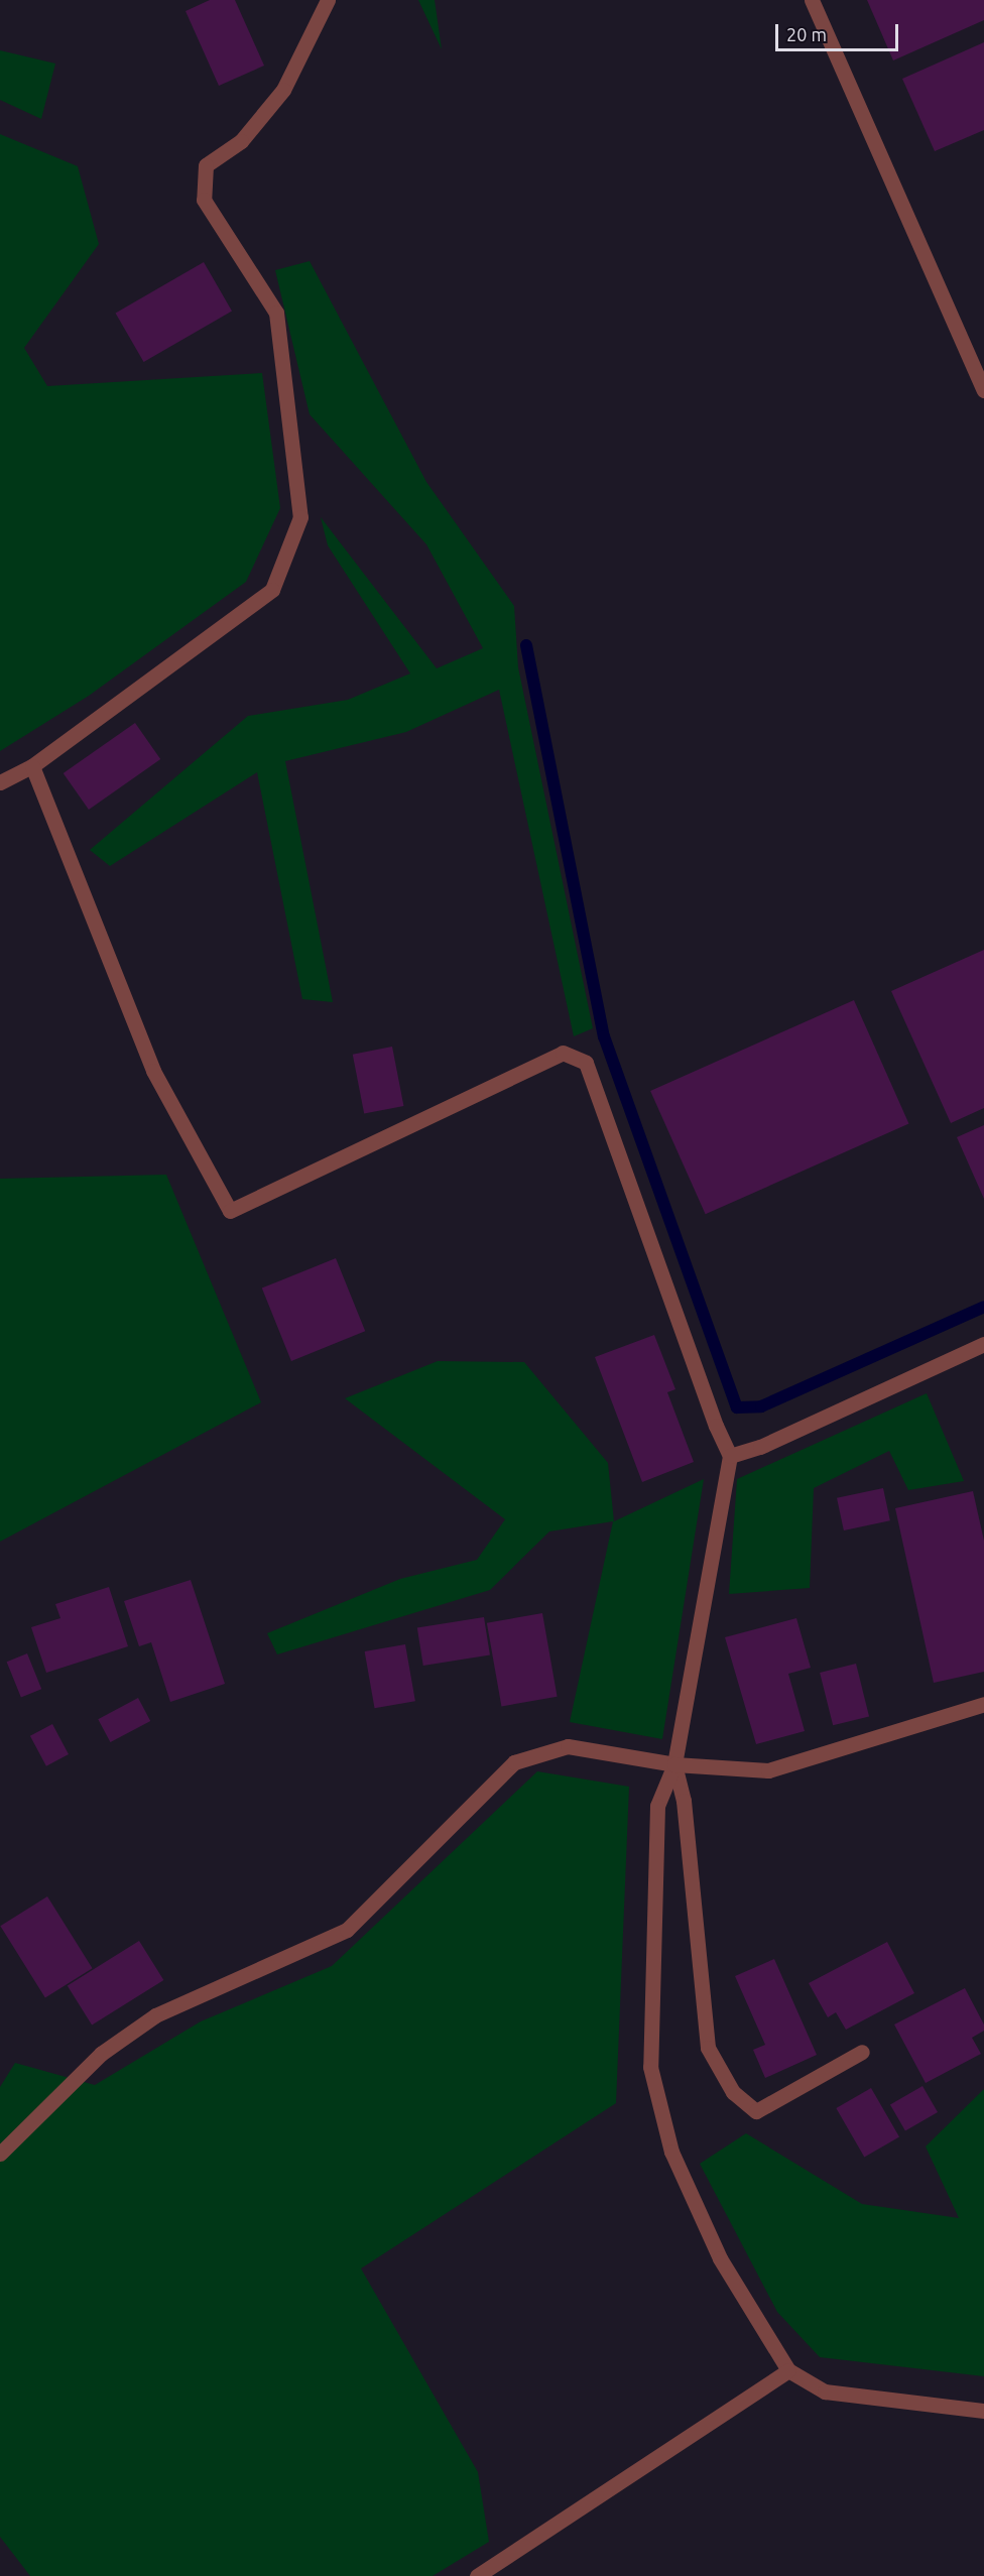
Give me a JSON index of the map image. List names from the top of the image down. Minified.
{"scale_bar":"20 m"}
